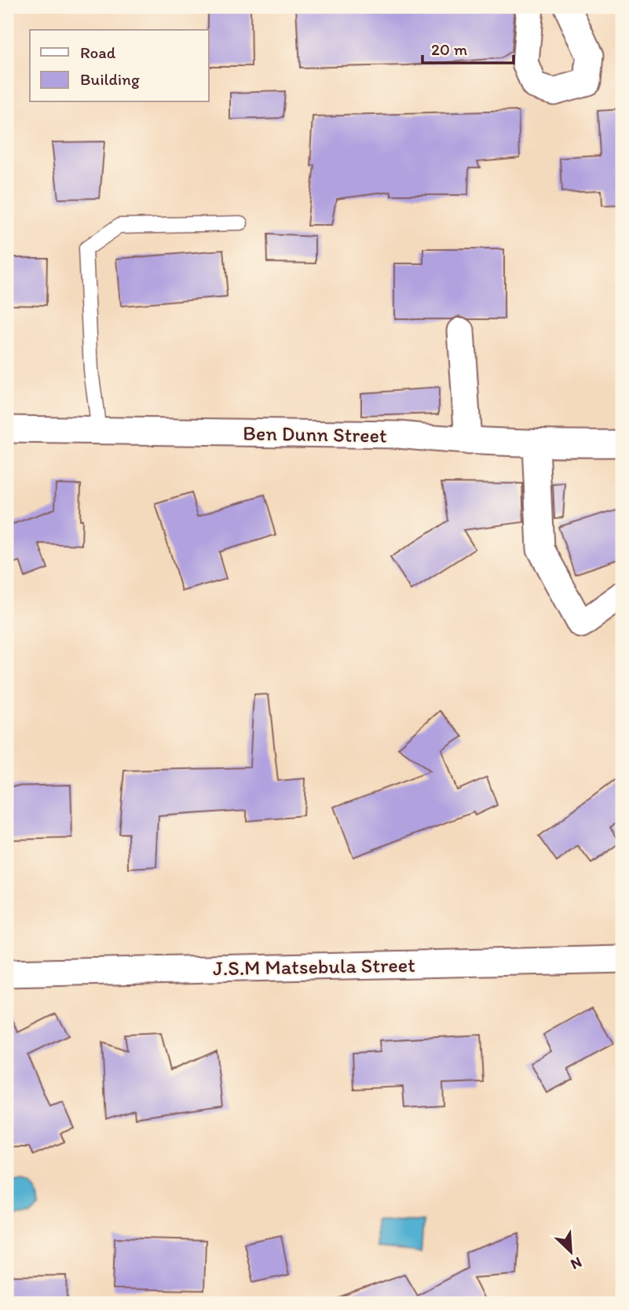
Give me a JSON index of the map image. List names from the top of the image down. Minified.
{"streets":{"street":["Ben Dunn Street","J.S.M Matsebula Street"]},"legend":["Road","Building"],"scale_bar":"20 m","north":"bottom right"}
